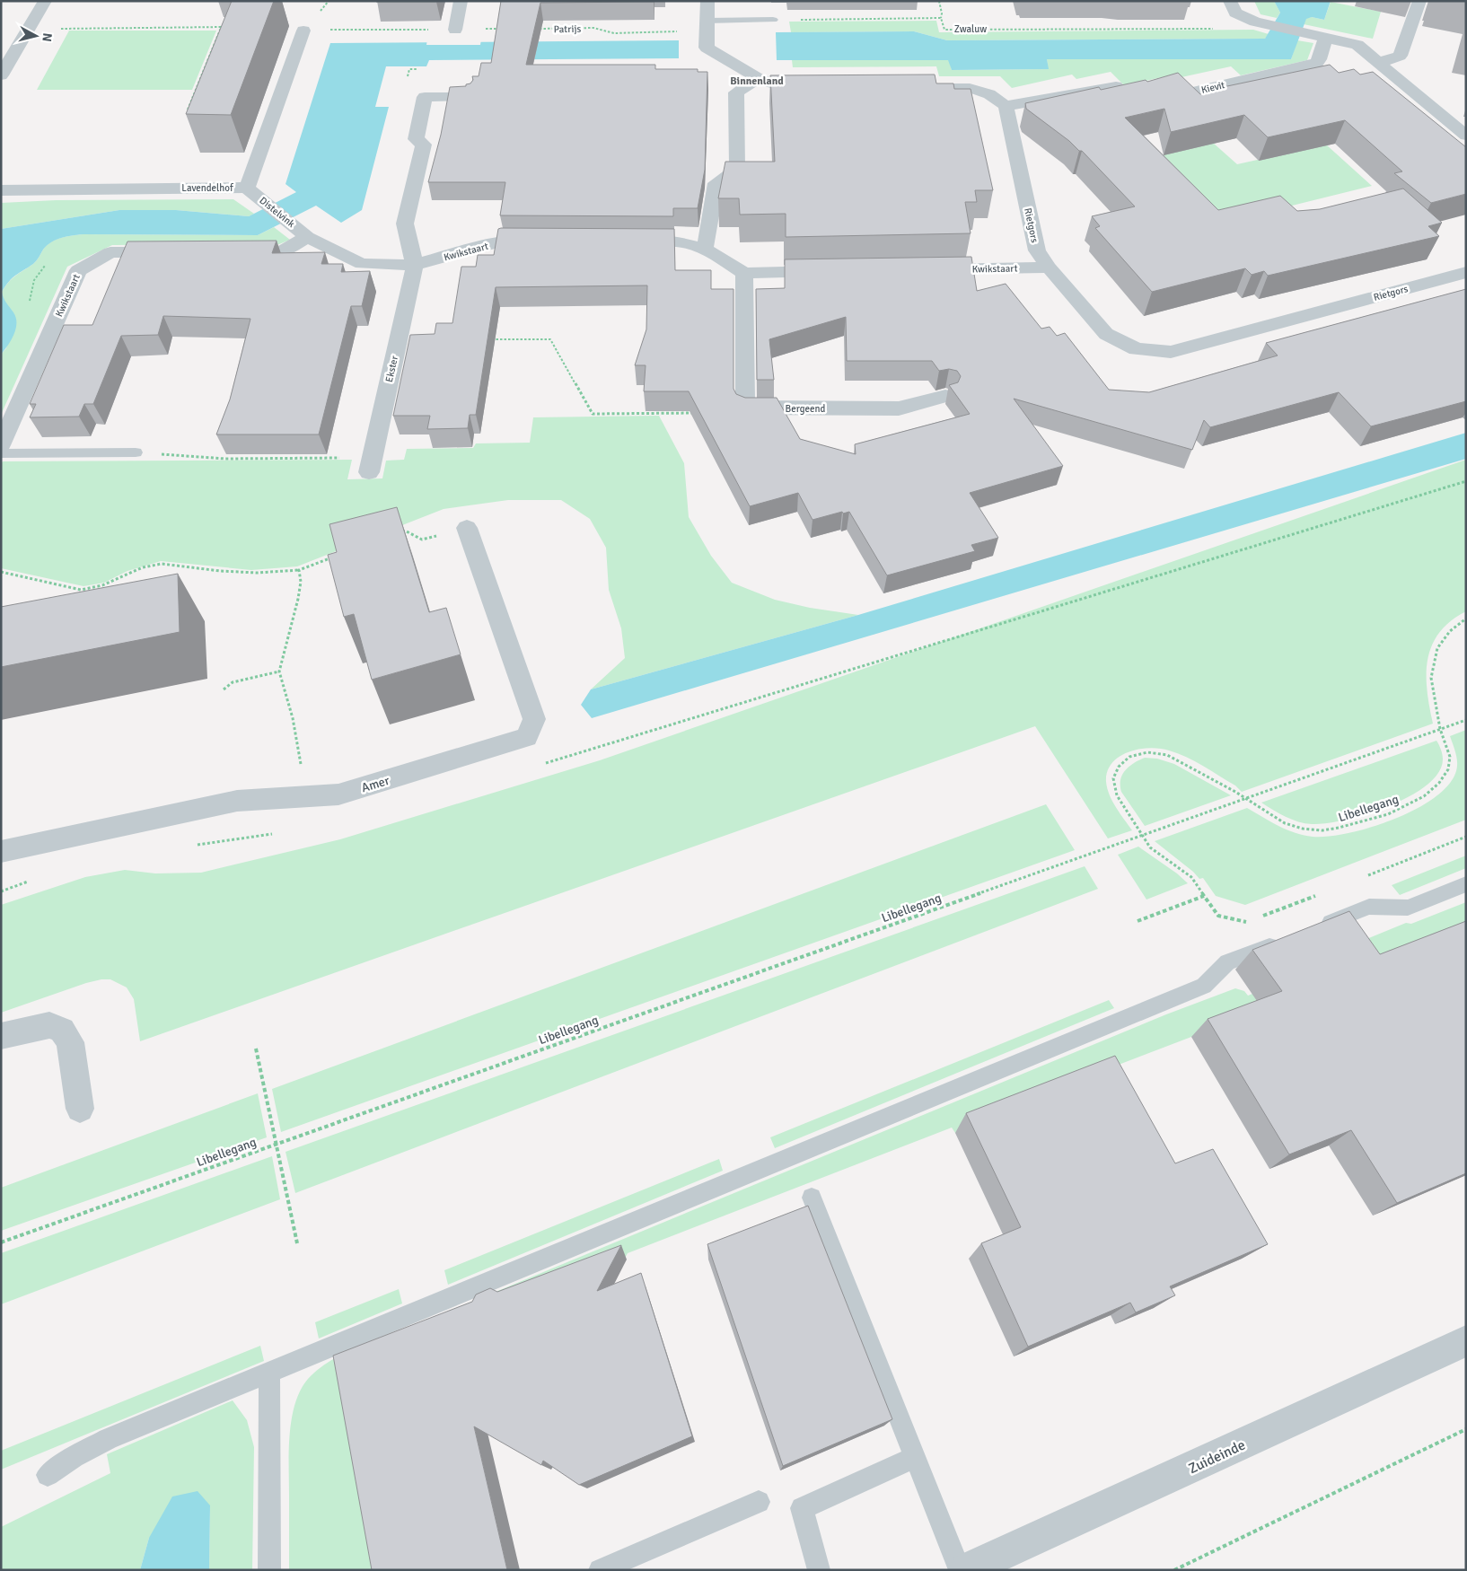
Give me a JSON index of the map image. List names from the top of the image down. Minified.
{"streets":{"street":["Kievit","Lavendelhof","Distelvink","Rietgors","Kwikstaart","Ekster","Bergeend","Amer","Zuideinde"],"path":["Patrijs","Zwaluw","Libellegang"]},"crossings":[["Lavendelhof","Distelvink"],["Distelvink","Kwikstaart"],["Rietgors","Kwikstaart"],["Kwikstaart","Ekster"]],"districts":["Binnenland"],"north":"right"}
